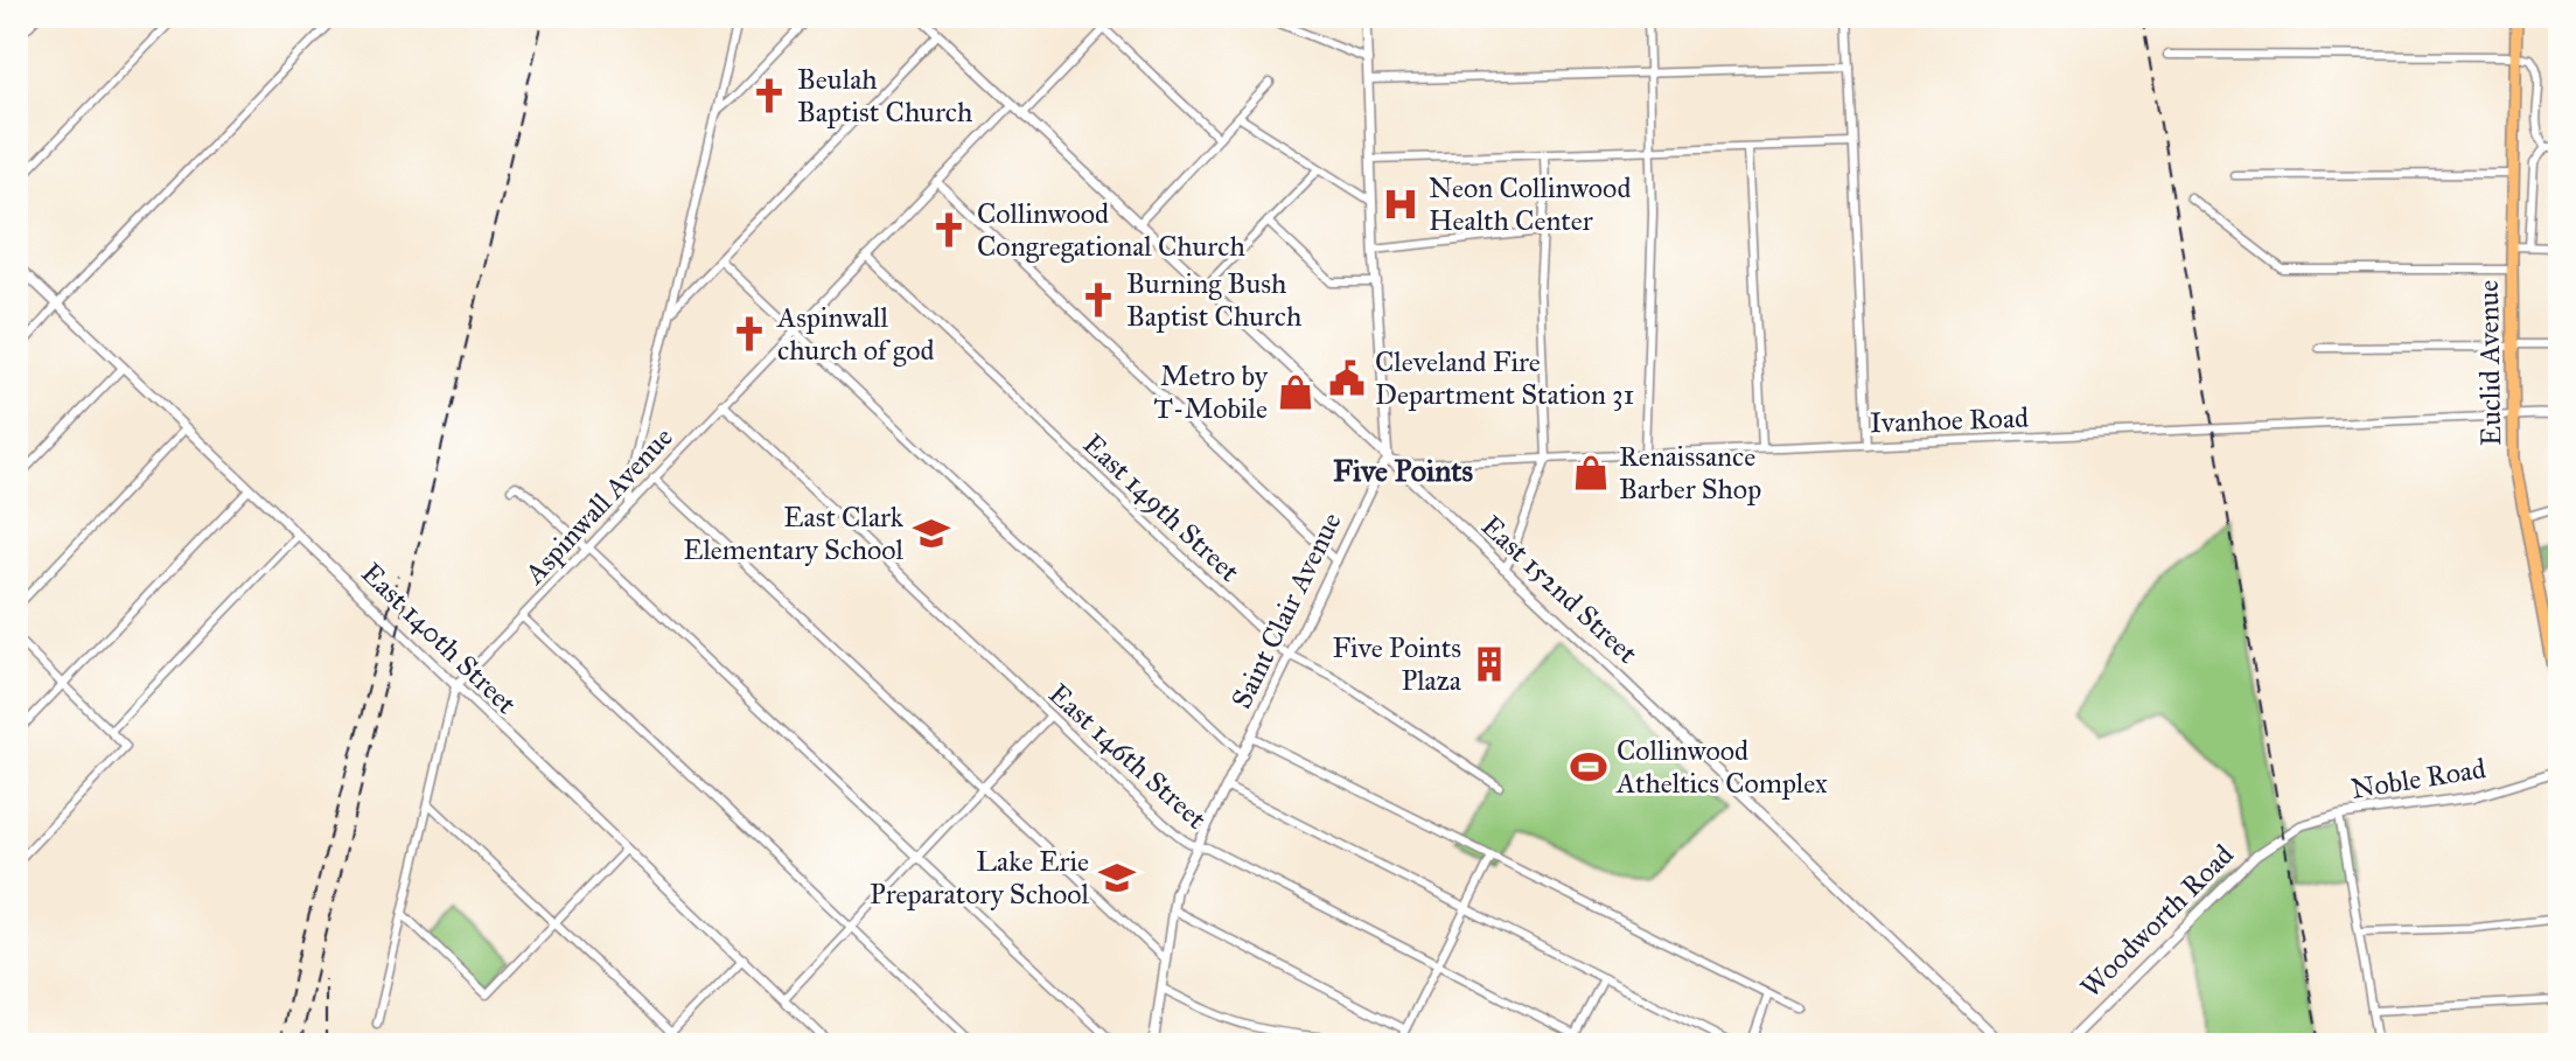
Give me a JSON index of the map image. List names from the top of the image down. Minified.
{"streets":{"main road":["Euclid Avenue"],"street":["Ivanhoe Road","Aspinwall Avenue","East 149th Street","East 152nd Street","Saint Clair Avenue","East 140th Street","East 146th Street","Noble Road","Woodworth Road"]},"crossings":[["Euclid Avenue","Ivanhoe Road"],["Ivanhoe Road","East 152nd Street"],["Ivanhoe Road","Saint Clair Avenue"],["Aspinwall Avenue","East 149th Street"],["Aspinwall Avenue","East 152nd Street"],["Aspinwall Avenue","East 140th Street"],["Aspinwall Avenue","East 146th Street"],["East 149th Street","Saint Clair Avenue"],["East 152nd Street","Saint Clair Avenue"],["Saint Clair Avenue","East 146th Street"],["Noble Road","Woodworth Road"]],"districts":["Five Points"],"places":{"church":["Beulah Baptist Church","Collinwood Congregational Church","Burning Bush Baptist Church","Aspinwall church of god"],"hospital":["Neon Collinwood Health Center"],"public building":["Cleveland Fire Department Station 31"],"shop":["Metro by T-Mobile","Renaissance Barber Shop"],"school or university":["East Clark Elementary School","Lake Erie Preparatory School"],"building":["Five Points Plaza"],"sports":["Collinwood Atheltics Complex"]}}
